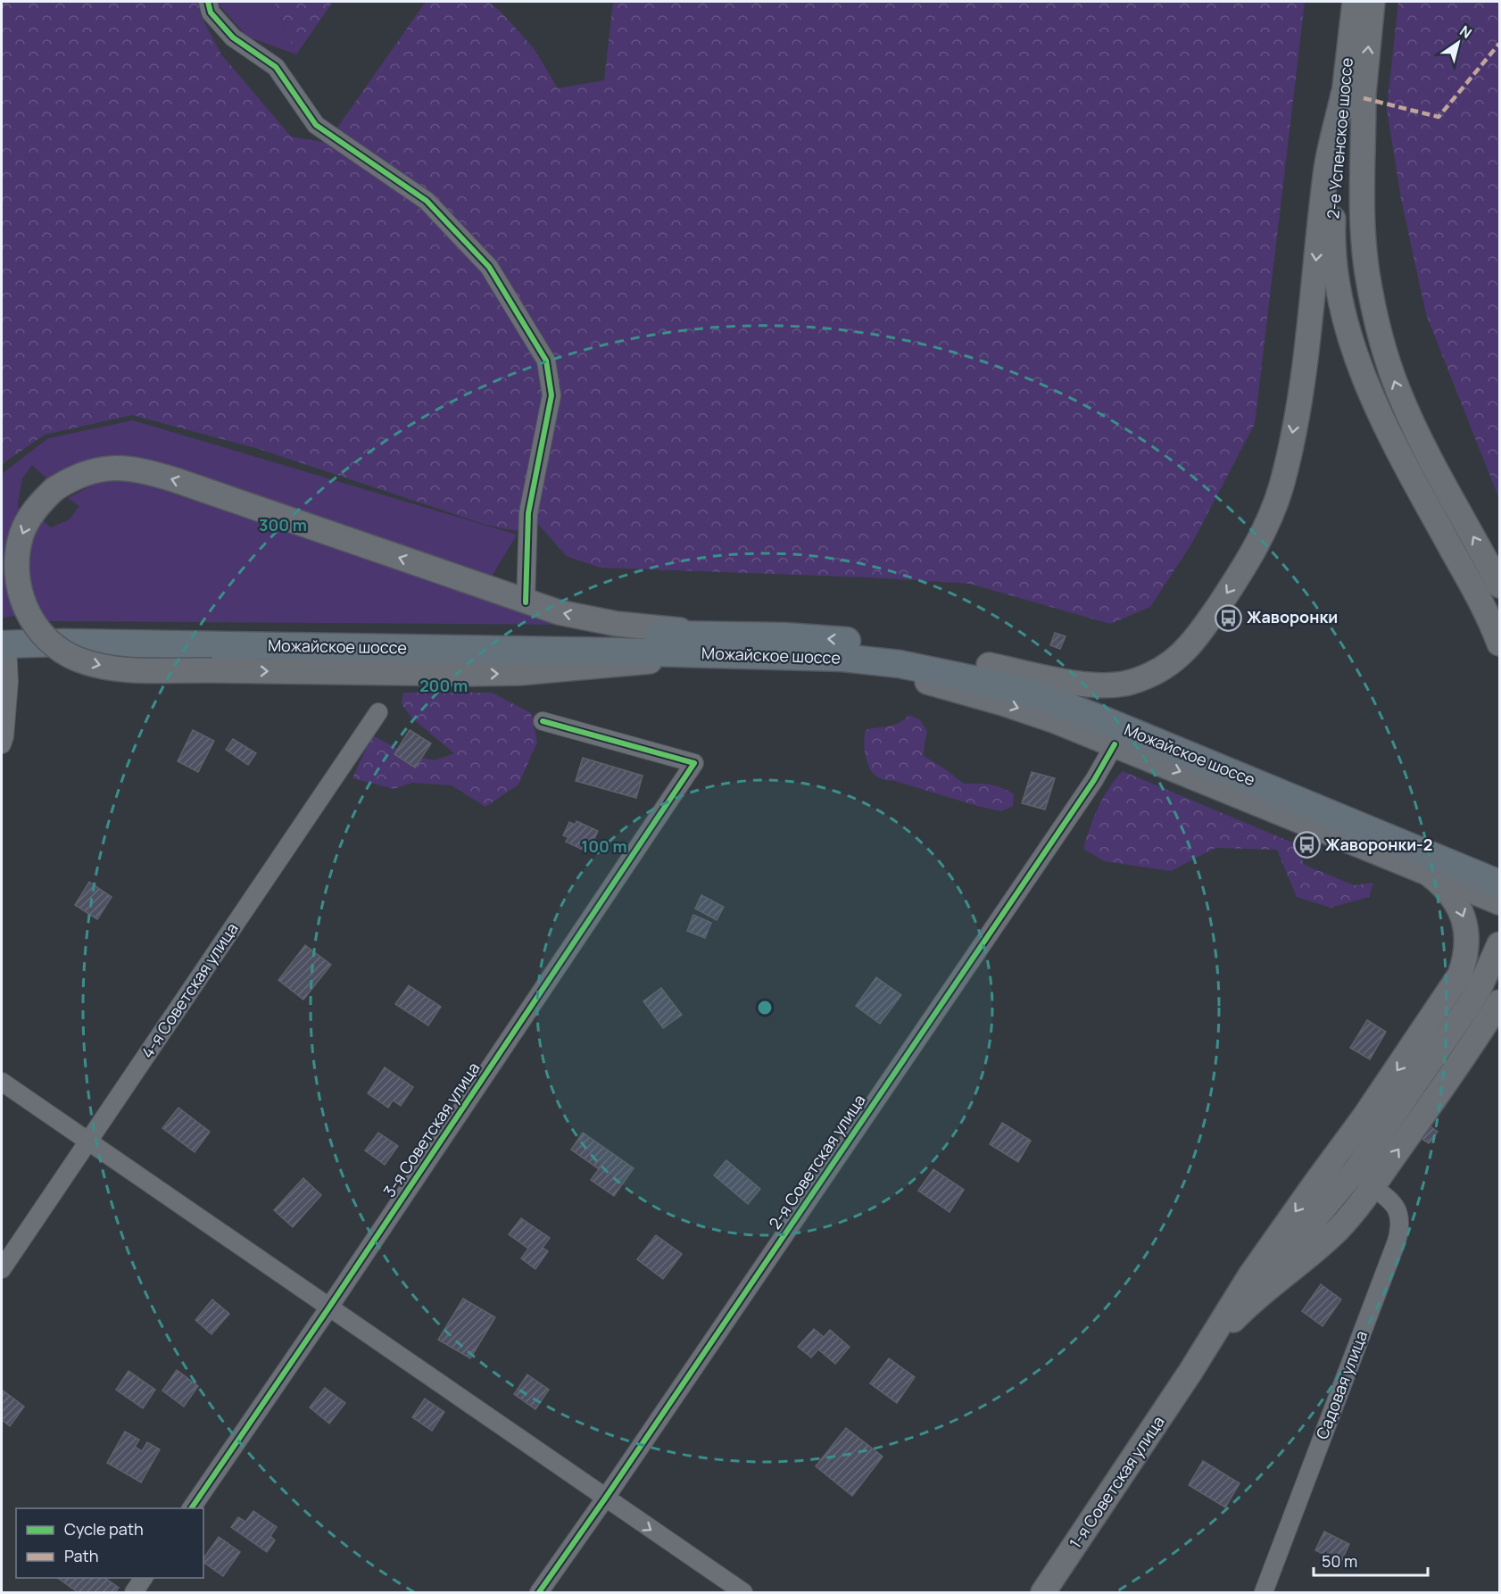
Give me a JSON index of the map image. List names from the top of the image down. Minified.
{"streets":{"main road":["2-е Успенское шоссе","Можайское шоссе","1-я Советская улица"],"street":["4-я Советская улица","3-я Советская улица","2-я Советская улица","Садовая улица"]},"places":{"bus stop":["Жаворонки","Жаворонки-2"]},"legend":["Cycle path","Path"],"scale_bar":"50 m","north":"top right","rings":["300 m","200 m","100 m"]}
